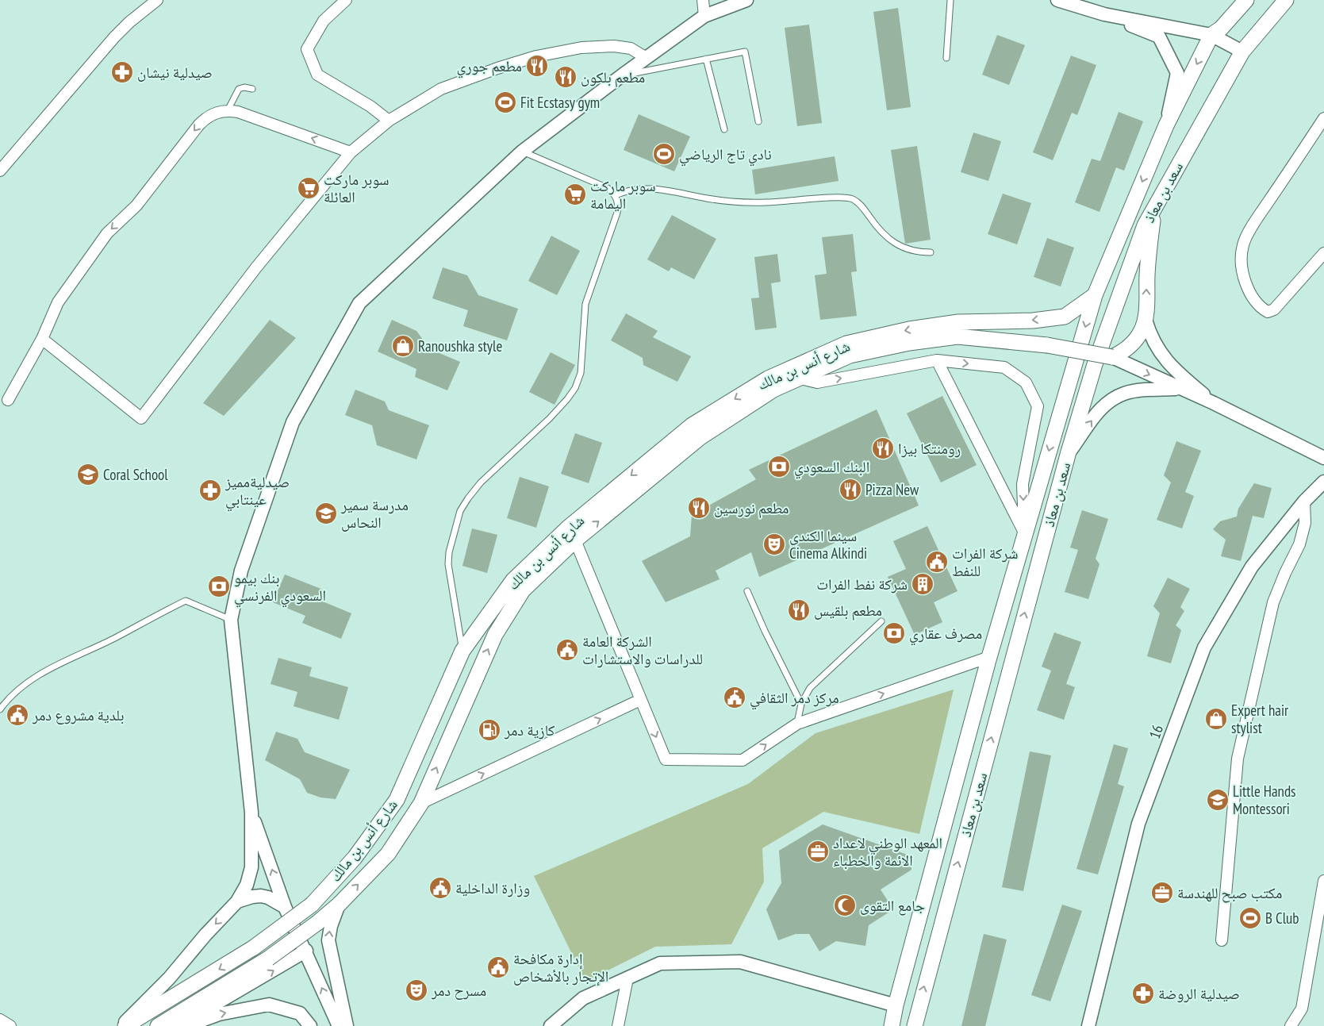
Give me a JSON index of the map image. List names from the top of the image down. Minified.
{"streets":{"main road":["سعد بن معاذ","شارع أنس بن مالك"],"street":["16"]},"crossings":[["سعد بن معاذ","شارع أنس بن مالك"]],"places":{"restaurant":["مطعم جوري","مطعم بلكون","رومنتكا بيزا","Pizza New","مطعم نورسين","مطعم بلقيس"],"pharmacy":["صيدلية نيشان","صيدليةمميز عينتابي","صيدلية الروضة"],"sports":["Fit Ecstasy gym","نادي تاج الرياضي","B Club"],"supermarket":["سوبر ماركت العائلة","سوبر ماركت اليمامة"],"shop":["Ranoushka style","Expert hair stylist"],"bank":["البنك السعودي","بنك بيمو السعودي الفرنسي","مصرف عقاري"],"school or university":["Coral School","مدرسة سمير النحاس","Little Hands Montessori"],"theatre":["سينما الكندي Cinema Alkindi","مسرح دمر"],"public building":["شركة الفرات للنفط","الشركة العامة للدراسات والاستشارات","مركز دمر الثقافي","بلدية مشروع دمر","وزارة الداخلية","إدارة مكافحة الإتجار بالأشخاص"],"building":["شركة نفط الفرات"],"fuel station":["كازية دمر"],"office":["المعهد الوطني لاعداد الائمة والخطباء","مكتب صبح للهندسة"],"mosque":["جامع التقوى"]}}
